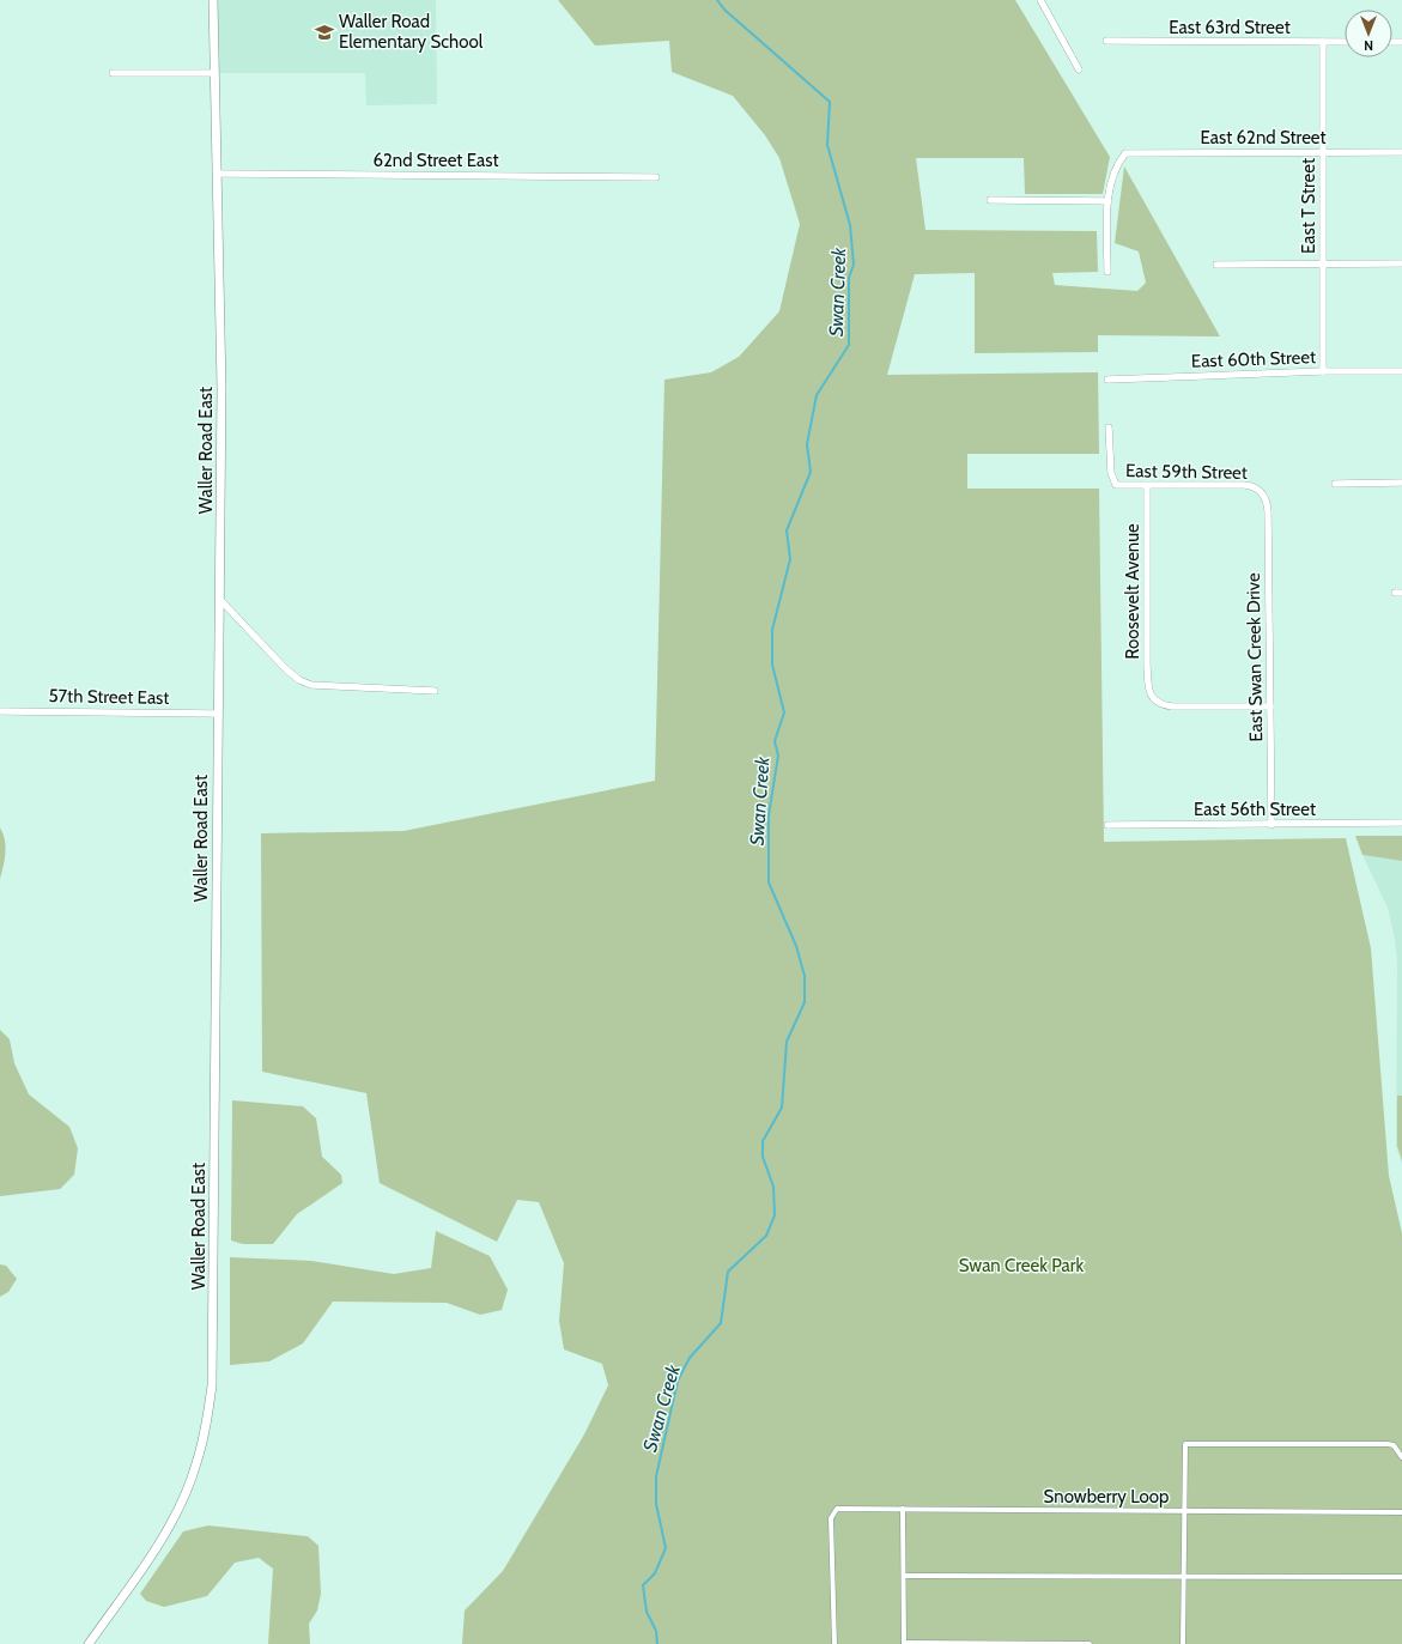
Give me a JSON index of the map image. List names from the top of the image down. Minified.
{"streets":{"street":["East 63rd Street","East 62nd Street","62nd Street East","East T Street","East 60th Street","Waller Road East","East 59th Street","Roosevelt Avenue","East Swan Creek Drive","57th Street East","East 56th Street","Snowberry Loop"]},"crossings":[["East 63rd Street","East T Street"],["East 62nd Street","East T Street"],["62nd Street East","Waller Road East"],["East T Street","East 60th Street"],["Waller Road East","57th Street East"],["East 59th Street","Roosevelt Avenue"],["East 59th Street","East Swan Creek Drive"],["Roosevelt Avenue","East Swan Creek Drive"],["East Swan Creek Drive","East 56th Street"]],"water":["Swan Creek"],"parks":["Swan Creek Park"],"places":{"school or university":["Waller Road Elementary School"]},"north":"bottom"}
